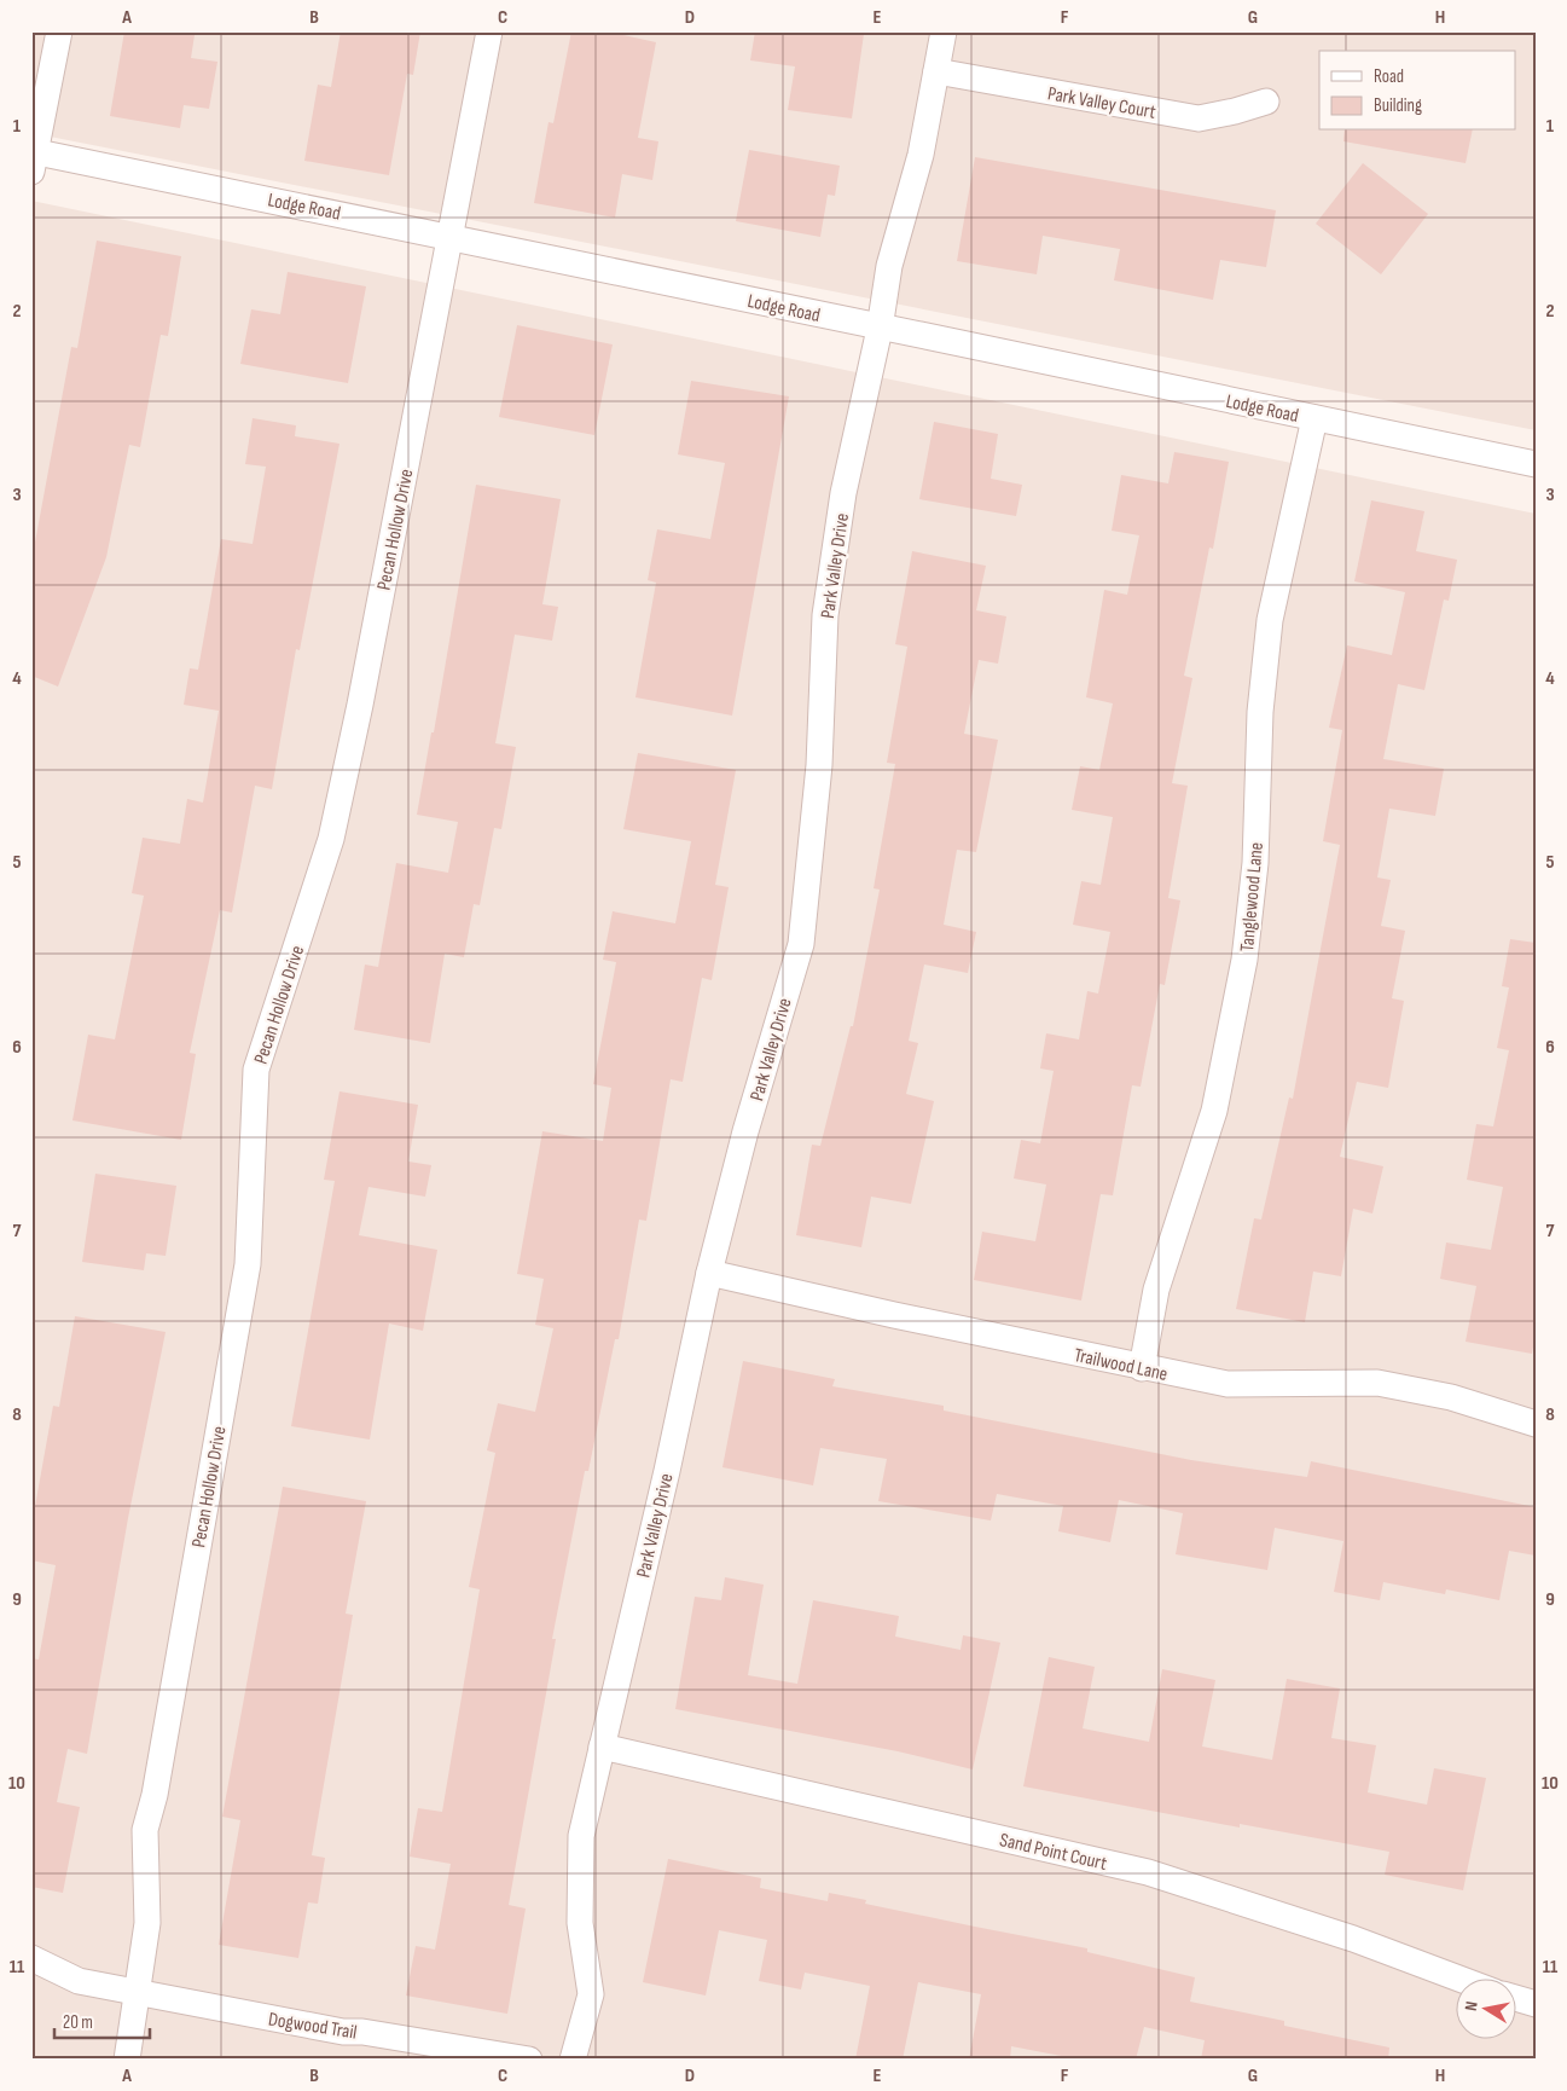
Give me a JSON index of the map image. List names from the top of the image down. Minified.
{"streets":{"street":["Park Valley Court","Lodge Road","Pecan Hollow Drive","Park Valley Drive","Tanglewood Lane","Trailwood Lane","Sand Point Court","Dogwood Trail"]},"crossings":[["Park Valley Court","Park Valley Drive"],["Lodge Road","Pecan Hollow Drive"],["Lodge Road","Park Valley Drive"],["Lodge Road","Tanglewood Lane"],["Pecan Hollow Drive","Dogwood Trail"],["Park Valley Drive","Trailwood Lane"],["Park Valley Drive","Sand Point Court"],["Tanglewood Lane","Trailwood Lane"]],"legend":["Road","Building"],"scale_bar":"20 m","north":"left","grid":{"columns":["A","B","C","D","E","F","G","H"],"rows":["1","2","3","4","5","6","7","8","9","10","11"]}}
